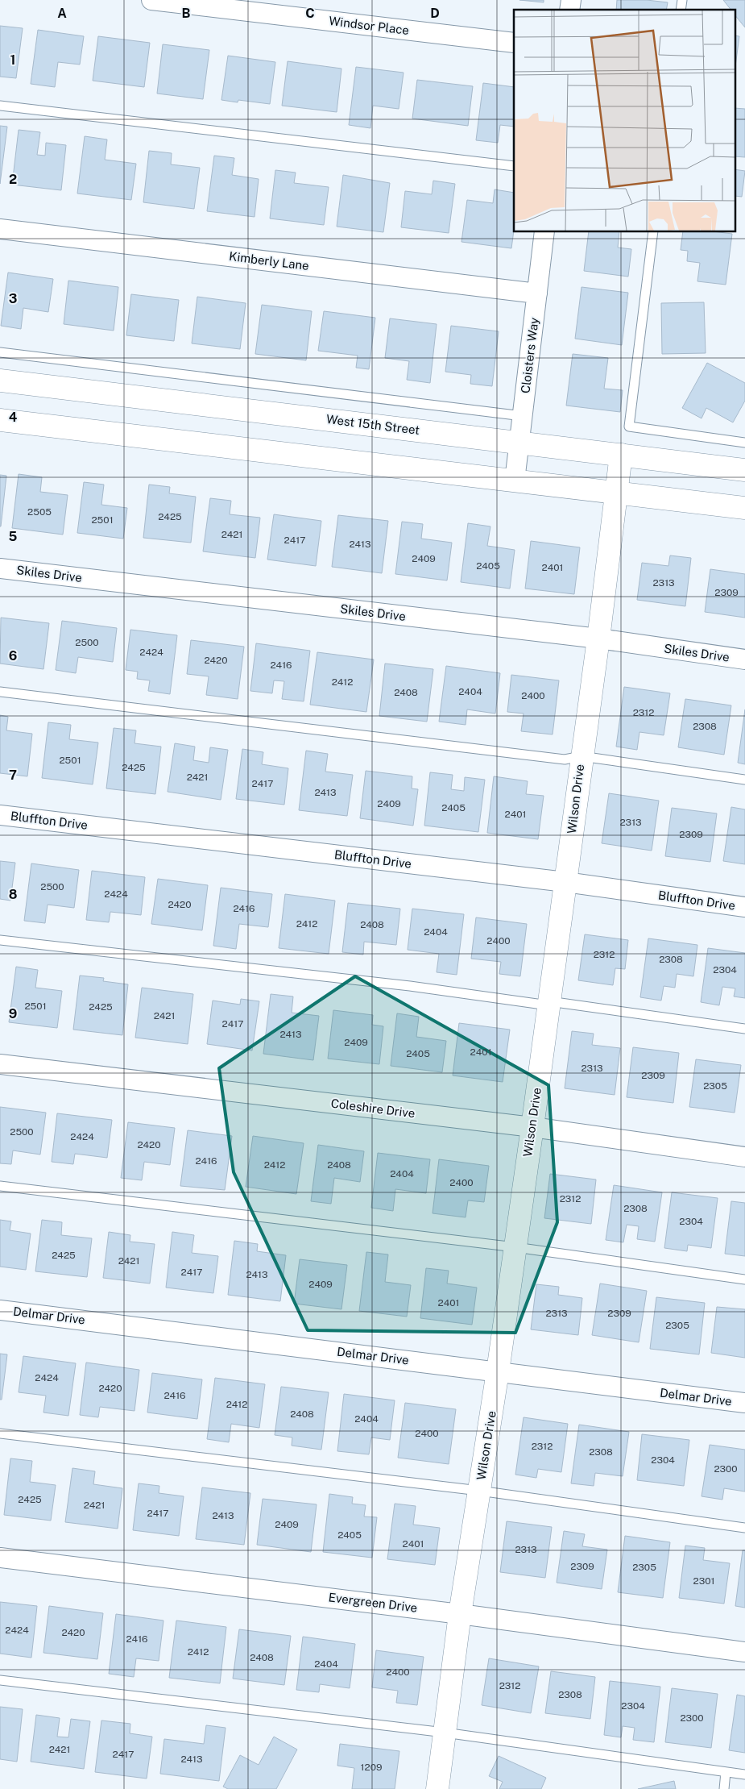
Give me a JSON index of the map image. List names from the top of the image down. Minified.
{"streets":{"main road":["West 15th Street","Wilson Drive"],"street":["Windsor Place","Kimberly Lane","Cloisters Way","Skiles Drive","Bluffton Drive","Coleshire Drive","Delmar Drive","Evergreen Drive"]},"crossings":[["Kimberly Lane","Cloisters Way"],["Cloisters Way","West 15th Street"],["West 15th Street","Wilson Drive"],["Skiles Drive","Wilson Drive"],["Wilson Drive","Bluffton Drive"],["Wilson Drive","Coleshire Drive"],["Wilson Drive","Delmar Drive"],["Wilson Drive","Evergreen Drive"]],"house_numbers":["2505","2425","2501","2421","2417","2413","2409","2405","2401","2313","2309","2500","2424","2420","2416","2412","2404","2408","2400","2312","2308","2501","2425","2421","2417","2413","2409","2405","2401","2313","2309","2500","2424","2420","2416","2412","2408","2404","2400","2312","2308","2304","2501","2425","2421","2417","2413","2409","2401","2405","2313","2309","2305","2500","2424","2420","2416","2412","2408","2404","2400","2312","2308","2304","2425","2421","2417","2413","2409","2401","2313","2309","2305","2424","2420","2416","2412","2408","2404","2400","2312","2308","2304","2300","2425","2421","2417","2413","2409","2405","2401","2313","2309","2305","2301","2424","2420","2416","2412","2408","2404","2400","2312","2308","2304","2300","2421","2417","2413","1209"],"grid":{"columns":["A","B","C","D"],"rows":["1","2","3","4","5","6","7","8","9"]}}
